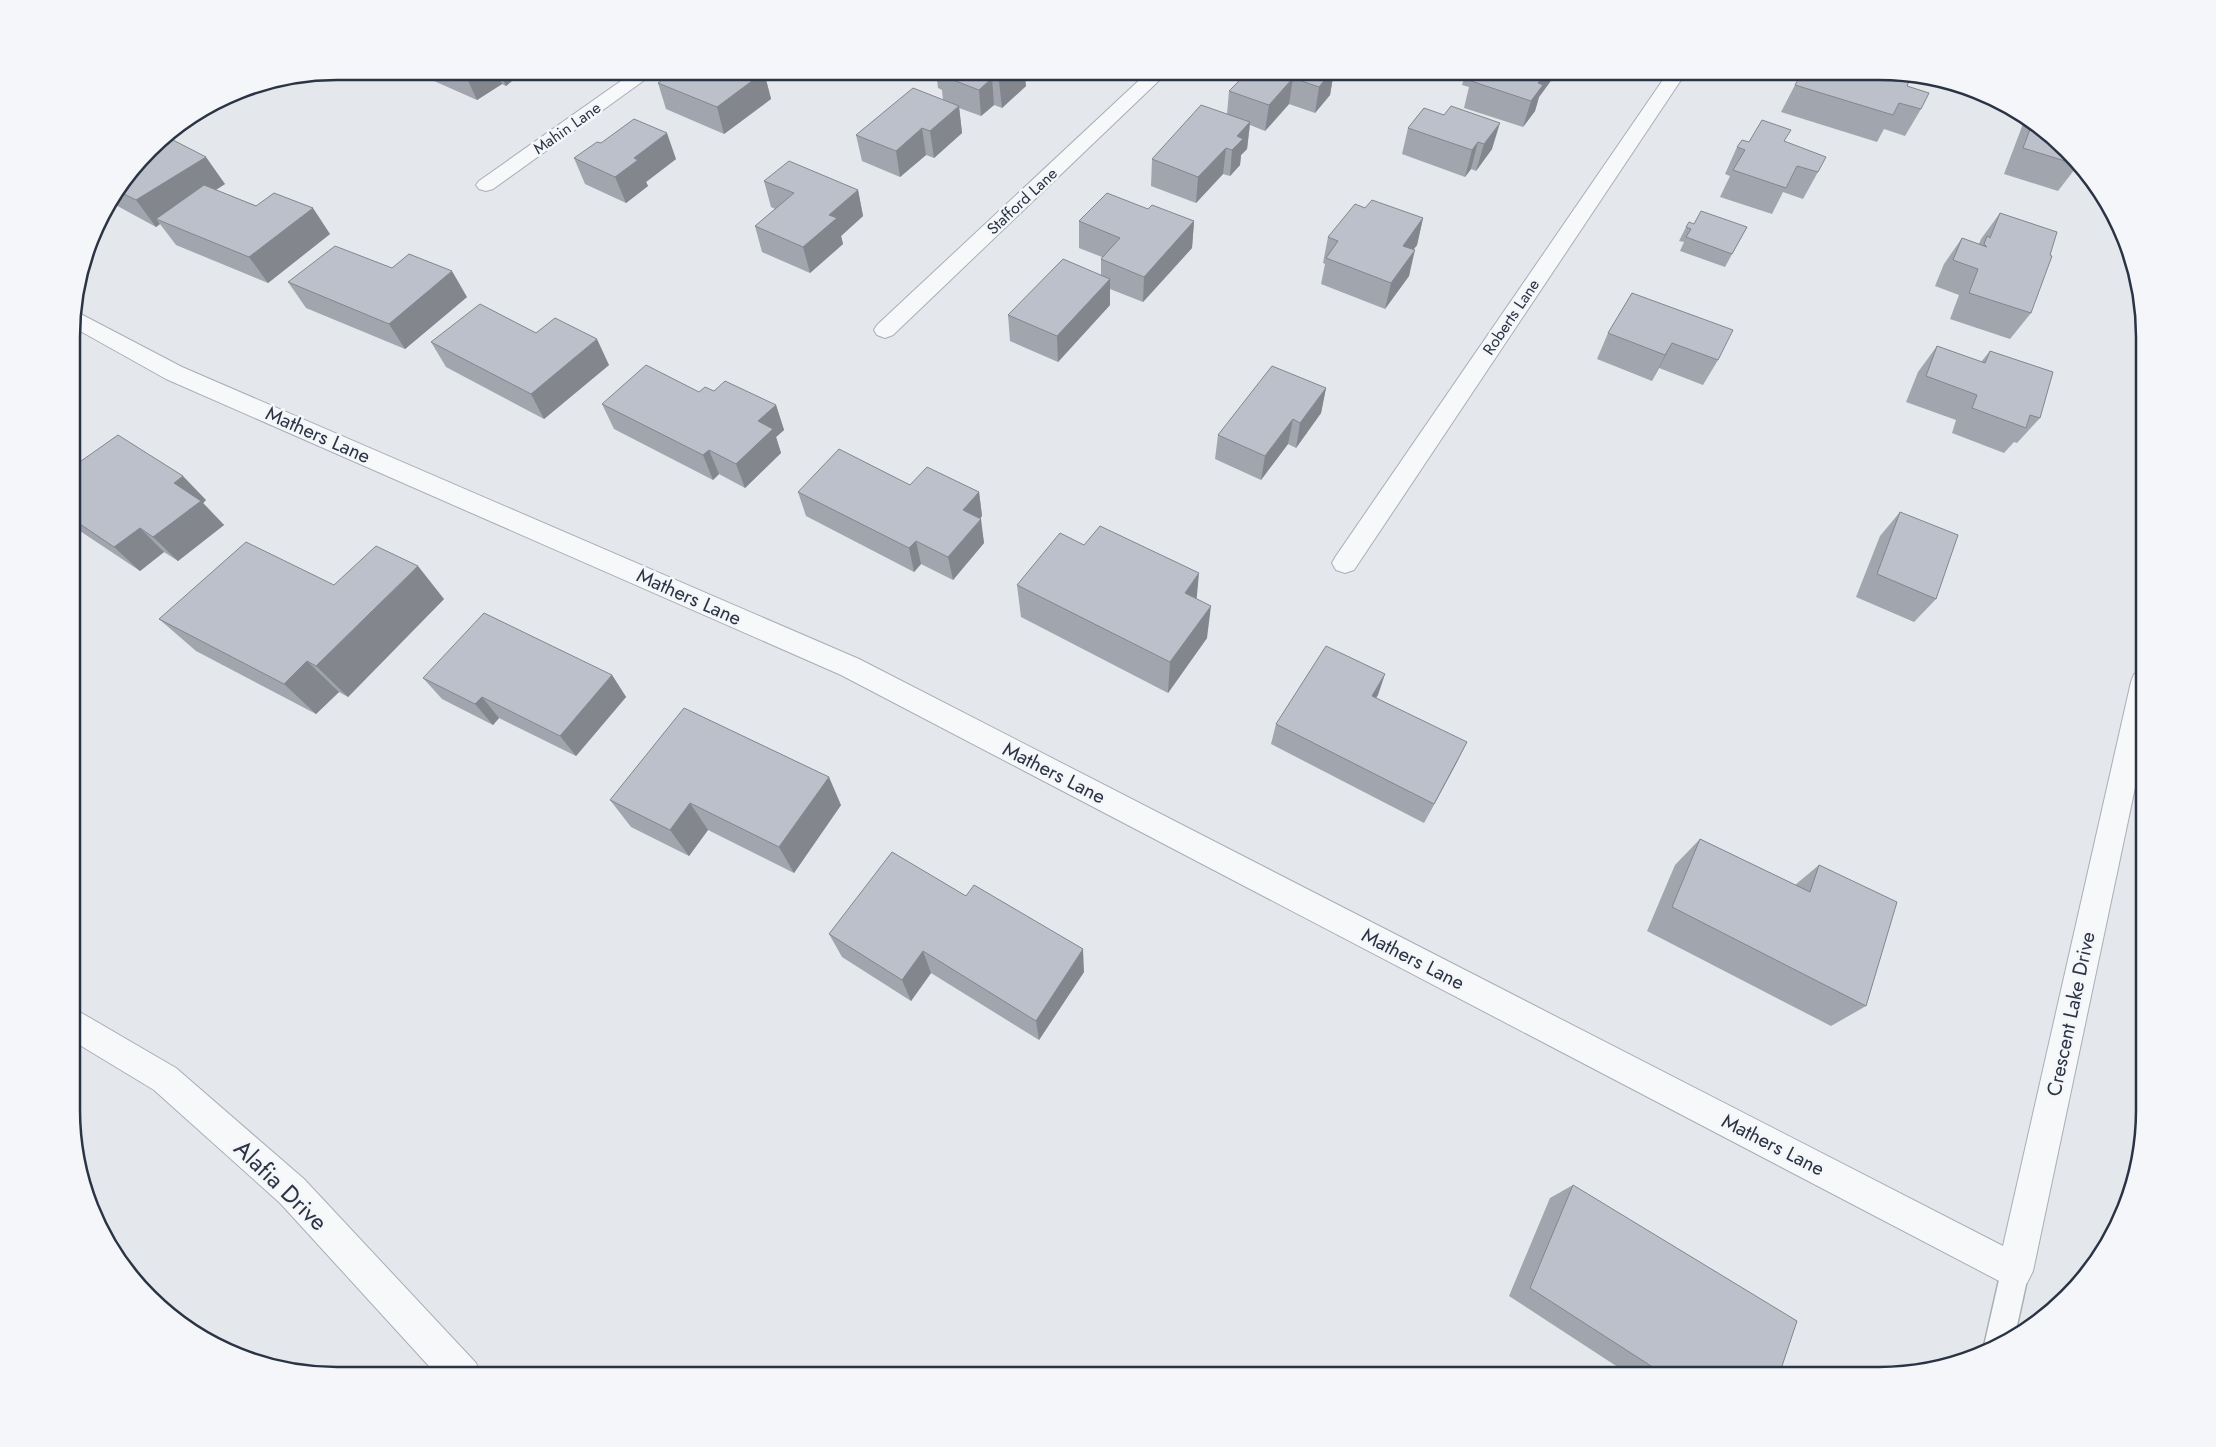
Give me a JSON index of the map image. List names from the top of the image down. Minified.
{"streets":{"street":["Mahin Lane","Stafford Lane","Roberts Lane","Mathers Lane","Crescent Lake Drive","Alafia Drive"]},"crossings":[["Mathers Lane","Crescent Lake Drive"]]}
